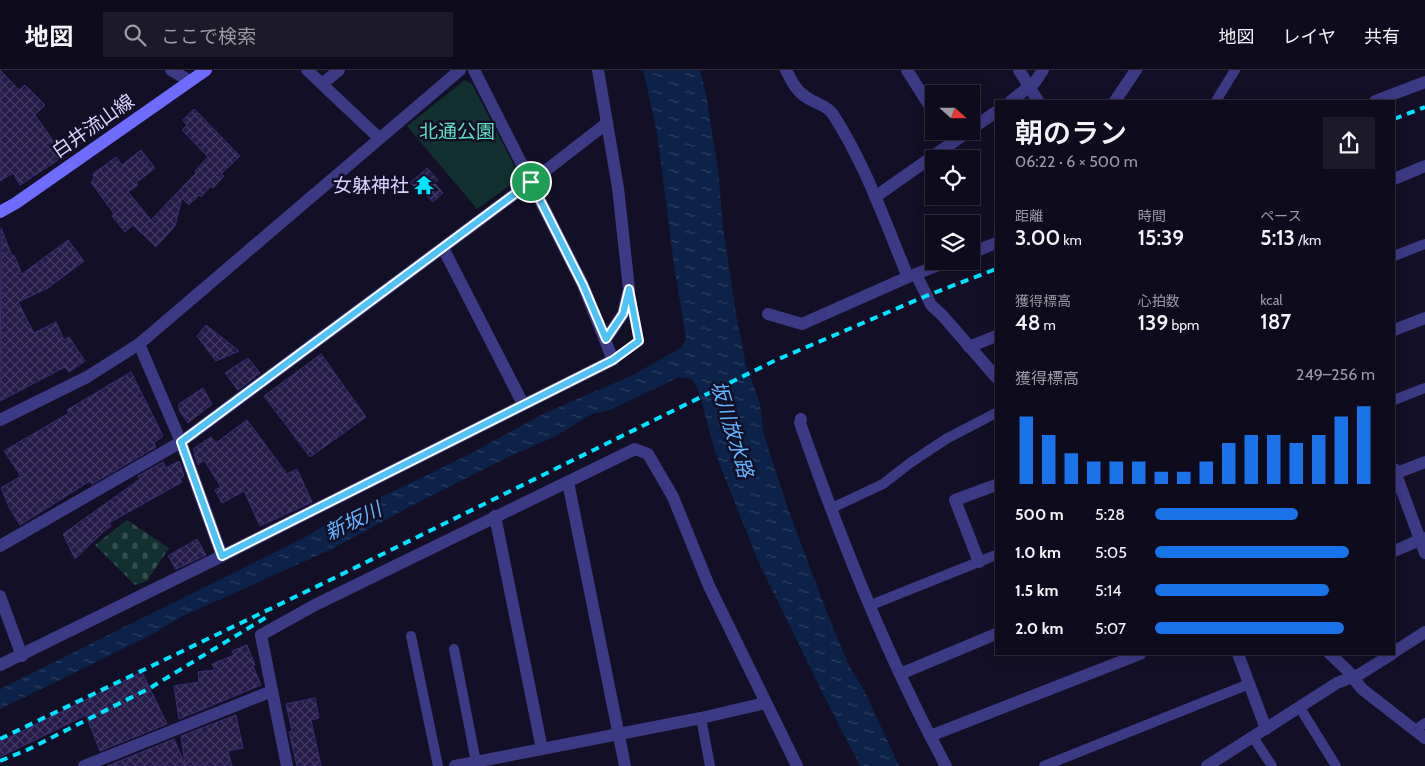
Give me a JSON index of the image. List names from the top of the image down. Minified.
{"streets":{"main road":["白井流山線"]},"water":["坂川放水路","新坂川"],"parks":["北通公園"],"places":{"temple":["女躰神社"]},"north":"right","page":{"header":"地図","search":"ここで検索","nav":["地図","レイヤ","共有"],"heading":["朝のラン","06:22 · 6 × 500 m"],"stats":[["距離","3.00 km"],["時間","15:39"],["ペース","5:13 /km"],["獲得標高","48 m"],["心拍数","139 bpm"],["kcal","187"]],"chart":["獲得標高","249–256 m"],"list":[{"name":"500 m","note":"5:28"},{"name":"1.0 km","note":"5:05"},{"name":"1.5 km","note":"5:14"},{"name":"2.0 km","note":"5:07"}]}}
